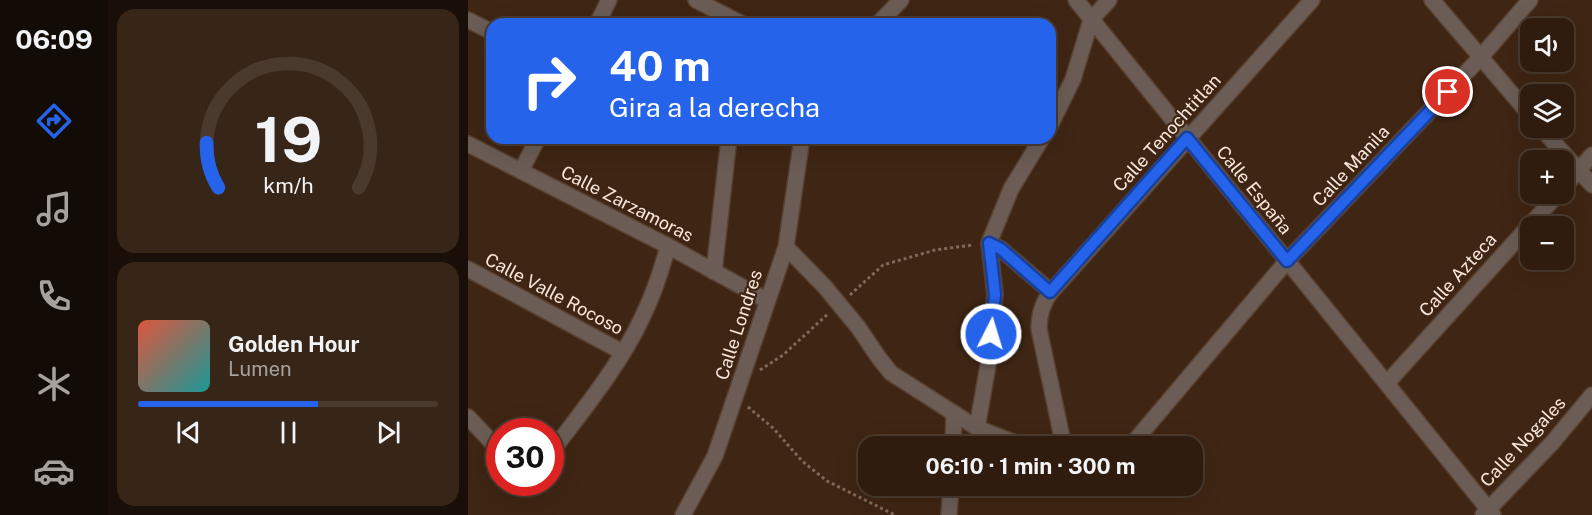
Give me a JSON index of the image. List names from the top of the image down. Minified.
{"streets":{"street":["Calle Tenochtitlan","Calle Manila","Calle España","Calle Zarzamoras","Calle Azteca","Calle Valle Rocoso","Calle Londres","Calle Nogales"]},"crossings":[["Calle Tenochtitlan","Calle España"],["Calle Manila","Calle España"],["Calle España","Calle Azteca"],["Calle España","Calle Nogales"],["Calle Zarzamoras","Calle Londres"]],"page":{"tabs":"06:09","map_buttons":["+","−"],"turn":["40 m","Gira a la derecha"],"song":["Golden Hour","Lumen"],"limit":"30","trip":"06:10 · 1 min · 300 m","gauge":["19","km/h"]}}
